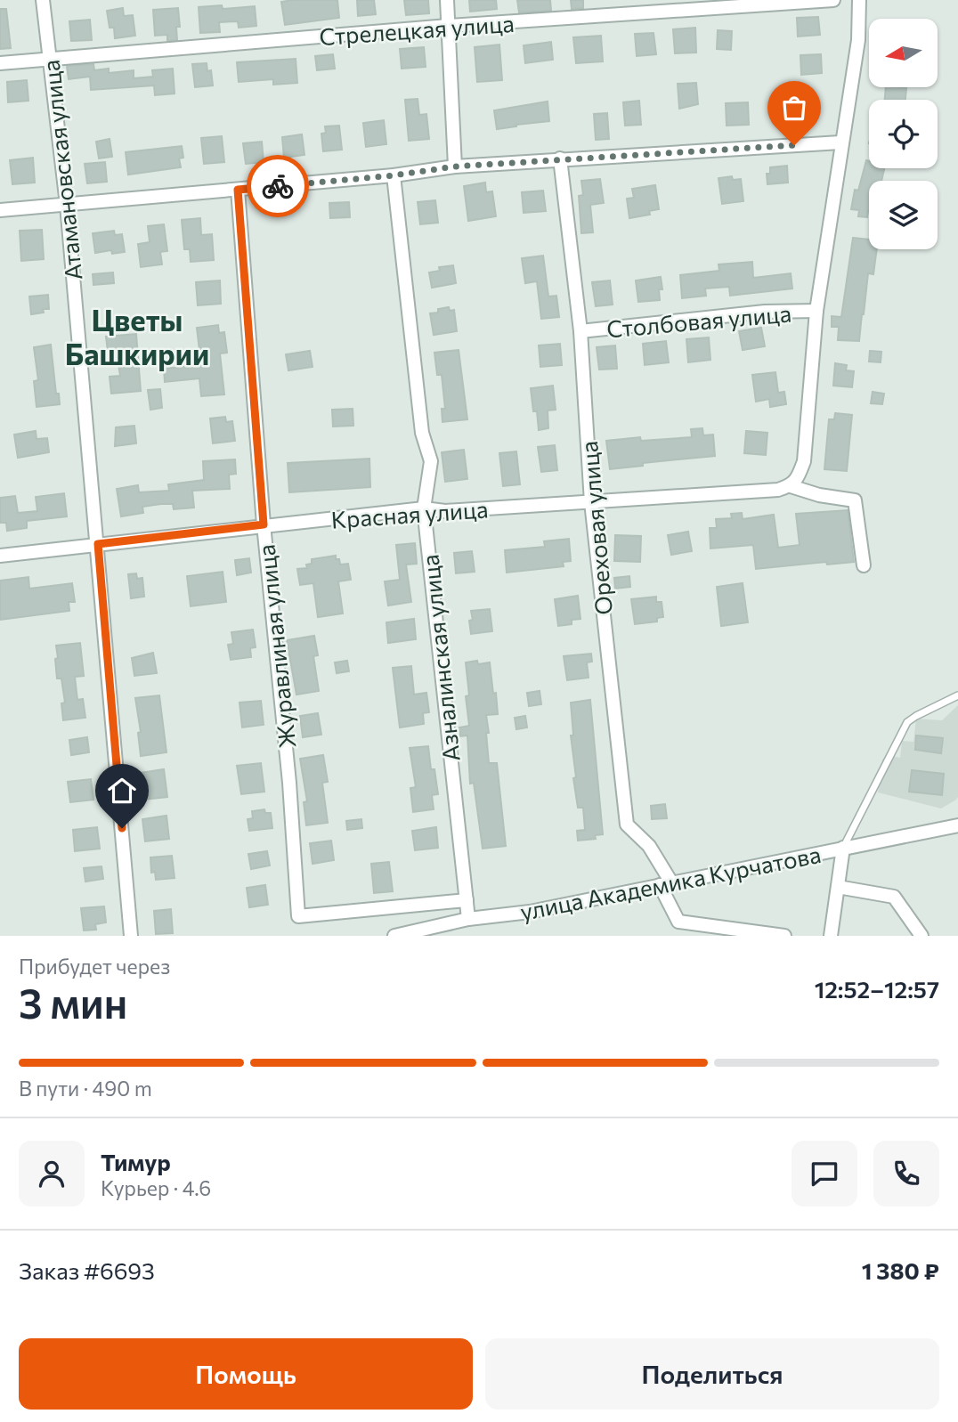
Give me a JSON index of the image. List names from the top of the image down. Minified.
{"streets":{"street":["Стрелецкая улица","Атамановская улица","Столбовая улица","Красная улица","Ореховая улица","Журавлиная улица","Азналинская улица","улица Академика Курчатова"]},"crossings":[["Стрелецкая улица","Атамановская улица"],["Атамановская улица","Красная улица"],["Столбовая улица","Красная улица"],["Столбовая улица","Ореховая улица"],["Красная улица","Ореховая улица"],["Красная улица","Журавлиная улица"],["Красная улица","Азналинская улица"],["Ореховая улица","улица Академика Курчатова"],["Журавлиная улица","Азналинская улица"],["Азналинская улица","улица Академика Курчатова"]],"districts":["Цветы Башкирии"],"north":"left","page":{"heading":["3 мин","Прибудет через","12:52–12:57"],"panel":["Тимур","Курьер · 4.6","Заказ #6693","1 380 ₽"],"bar":"В пути · 490 m","buttons":["Помощь","Поделиться"]}}
